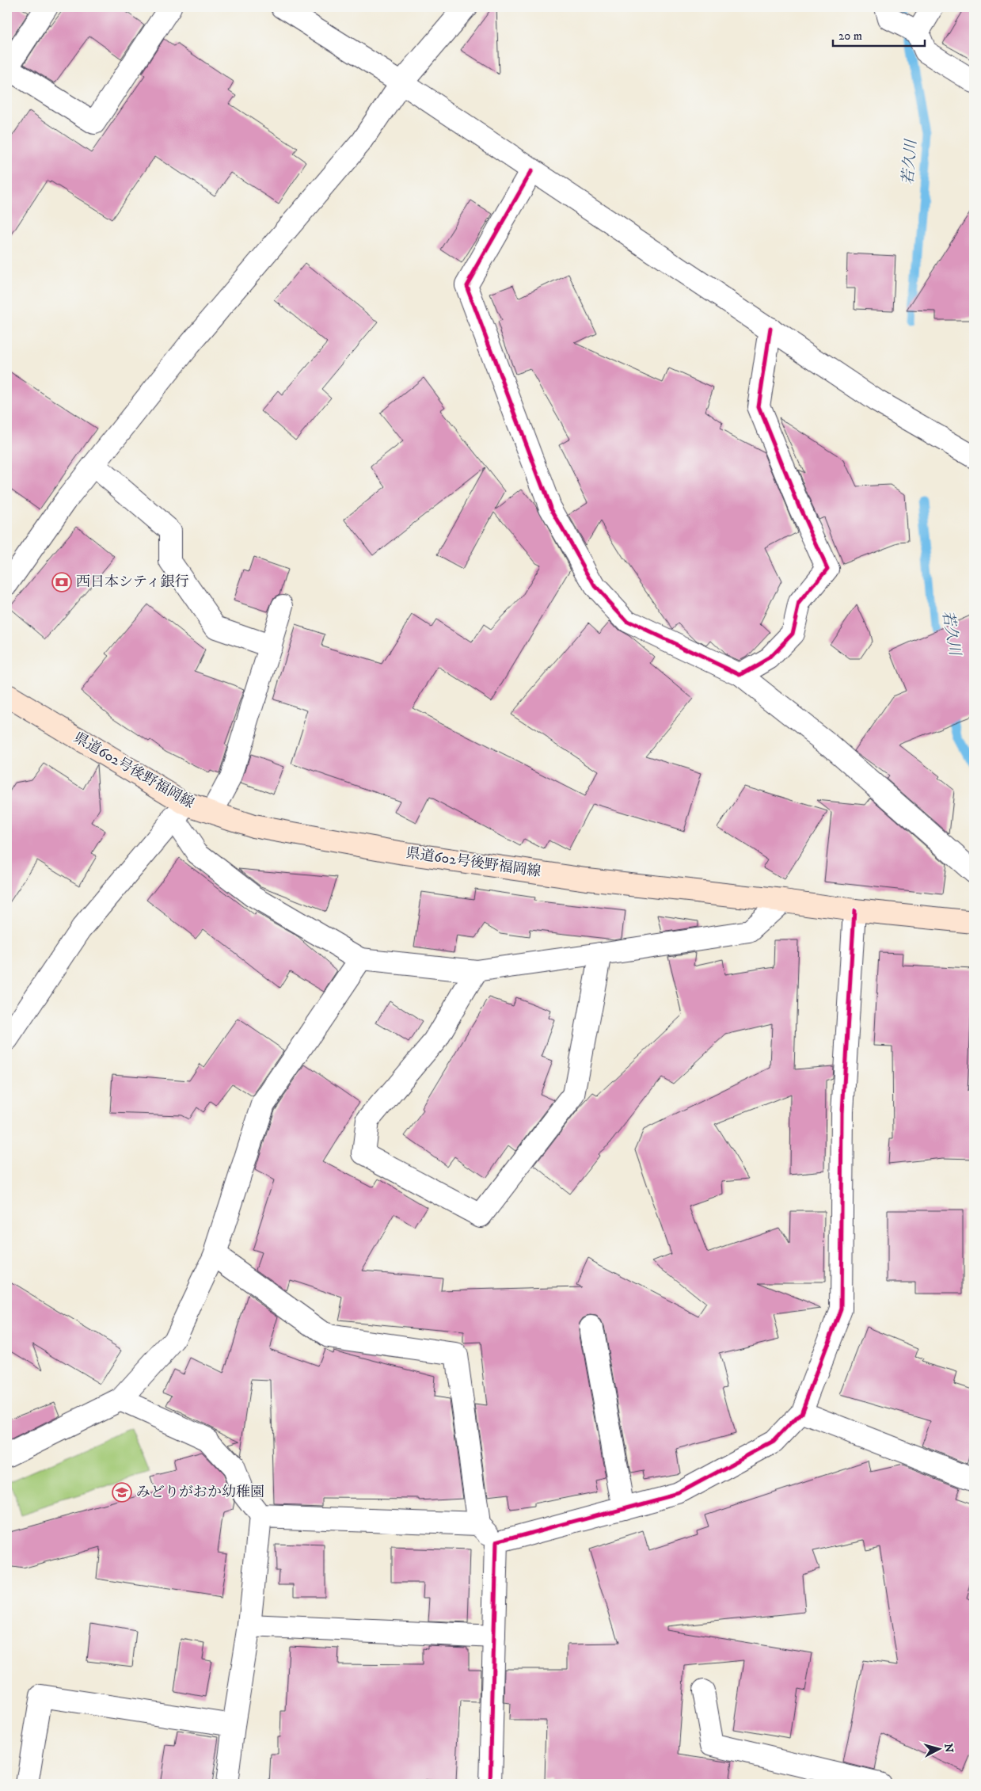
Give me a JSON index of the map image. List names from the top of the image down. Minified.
{"streets":{"main road":["県道602号後野福岡線"]},"water":["若久川"],"places":{"bank":["西日本シティ銀行"],"school or university":["みどりがおか幼稚園"]},"scale_bar":"20 m","north":"right"}
